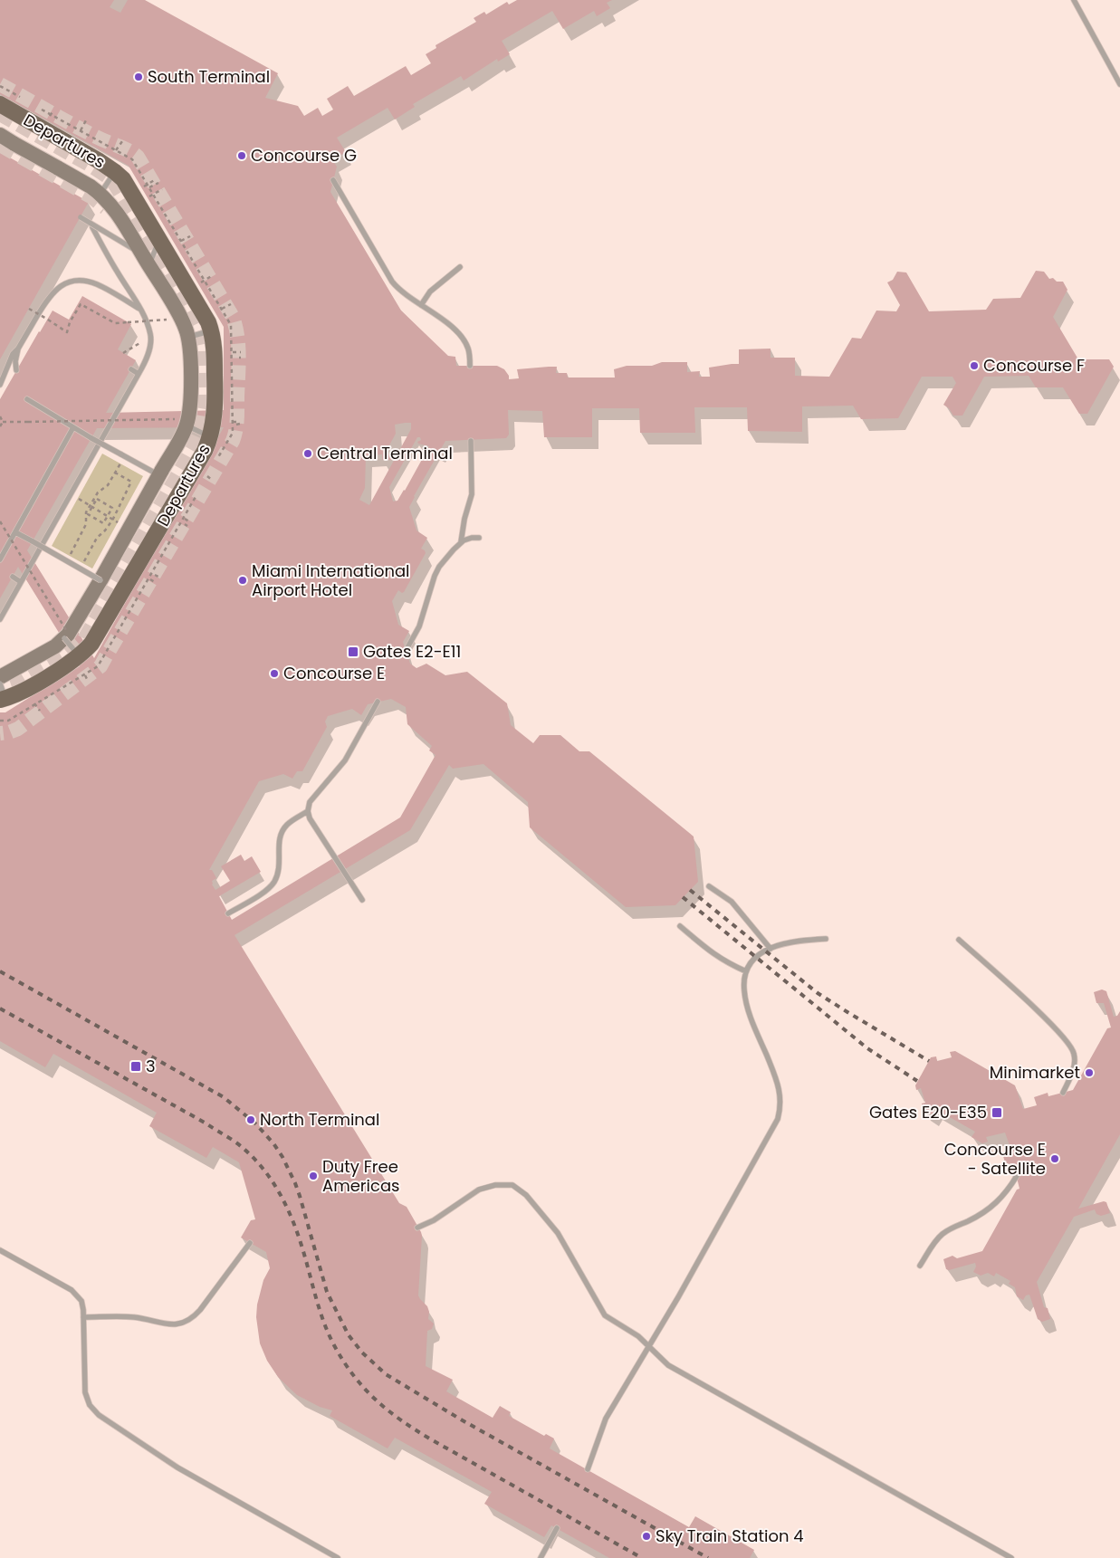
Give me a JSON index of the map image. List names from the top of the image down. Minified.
{"streets":{"main road":["Departures"]},"places":{"other":["South Terminal","Concourse G","Concourse F","Central Terminal","Miami International Airport Hotel","Concourse E","Minimarket","North Terminal","Concourse E - Satellite","Duty Free Americas","Sky Train Station 4"],"transit":["Gates E2-E11","3","Gates E20-E35"]}}
